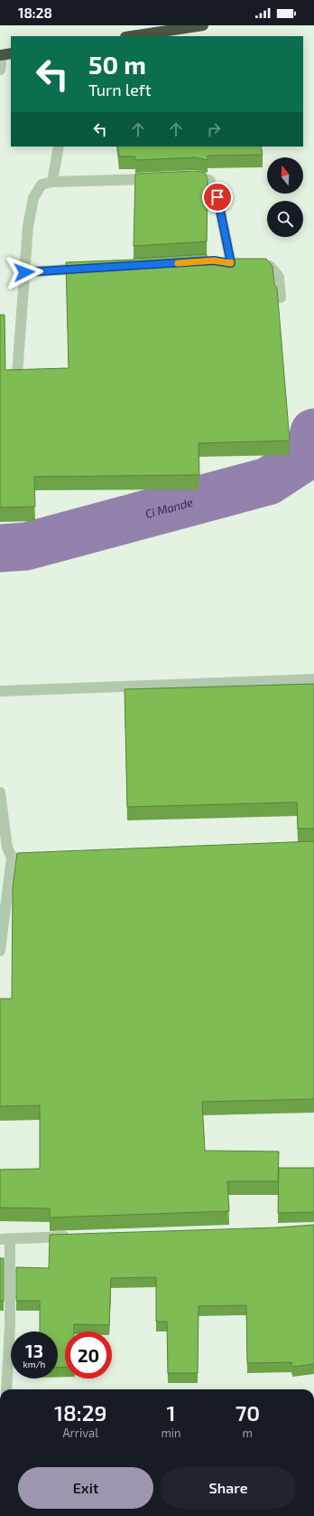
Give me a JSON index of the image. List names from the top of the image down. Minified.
{"water":["Ci Mande"],"north":"top","page":{"status":"18:28","turn":["50 m","Turn left"],"speed":"13 km/h","limit":"20","eta":["18:29","Arrival","1","min","70","m"],"buttons":["Exit","Share"]}}
